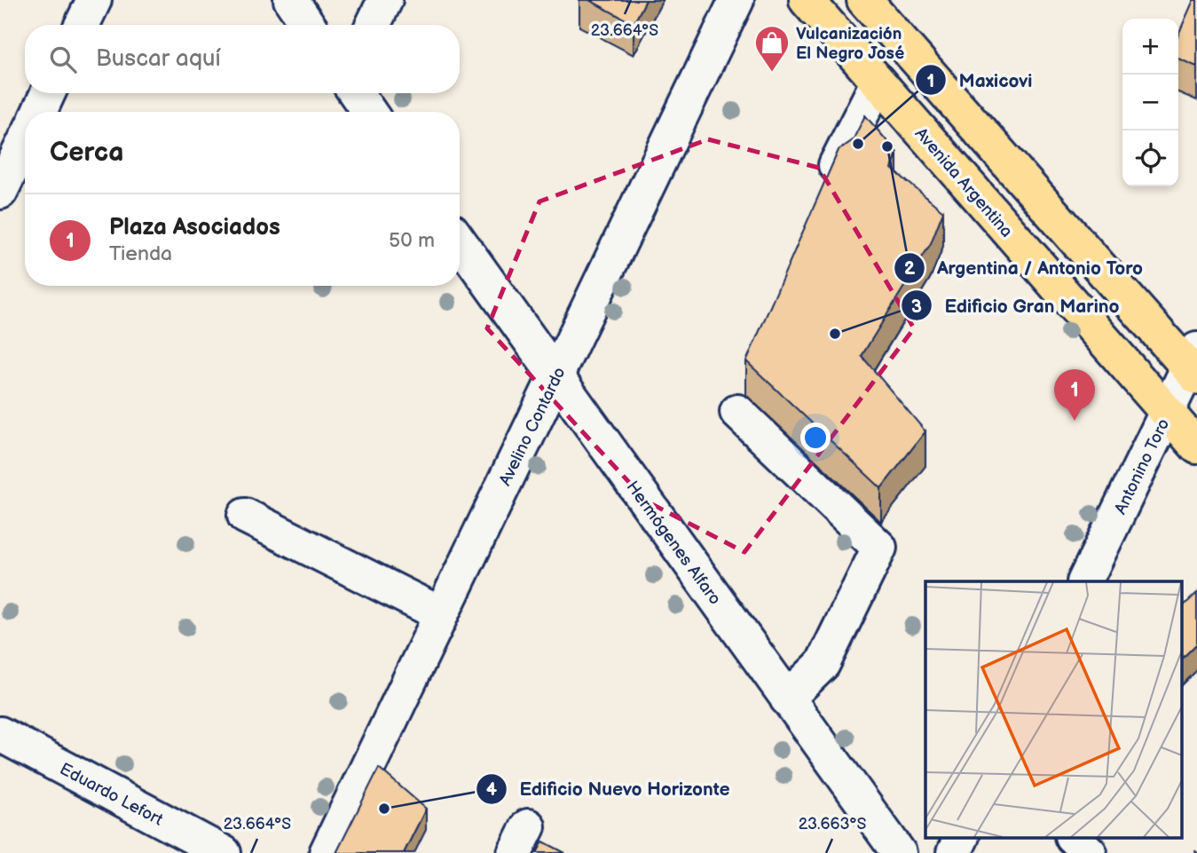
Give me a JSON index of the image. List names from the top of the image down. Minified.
{"streets":{"main road":["Avenida Argentina"],"street":["Avelino Contardo","Antonino Toro","Hermógenes Alfaro","Eduardo Lefort"]},"crossings":[["Avenida Argentina","Antonino Toro"],["Avelino Contardo","Hermógenes Alfaro"]],"places":{"shop":["Vulcanización El Negro José"],"other":["Maxicovi","Argentina / Antonio Toro","Edificio Gran Marino","Edificio Nuevo Horizonte"]},"page":{"map_buttons":["+","−"],"search":"Buscar aquí","heading":"Cerca","list":[{"mark":"1","name":"Plaza Asociados","note":"Tienda","value":"50 m"}],"pins":"1"},"coordinates":["23.664°S","23.663°S"]}
